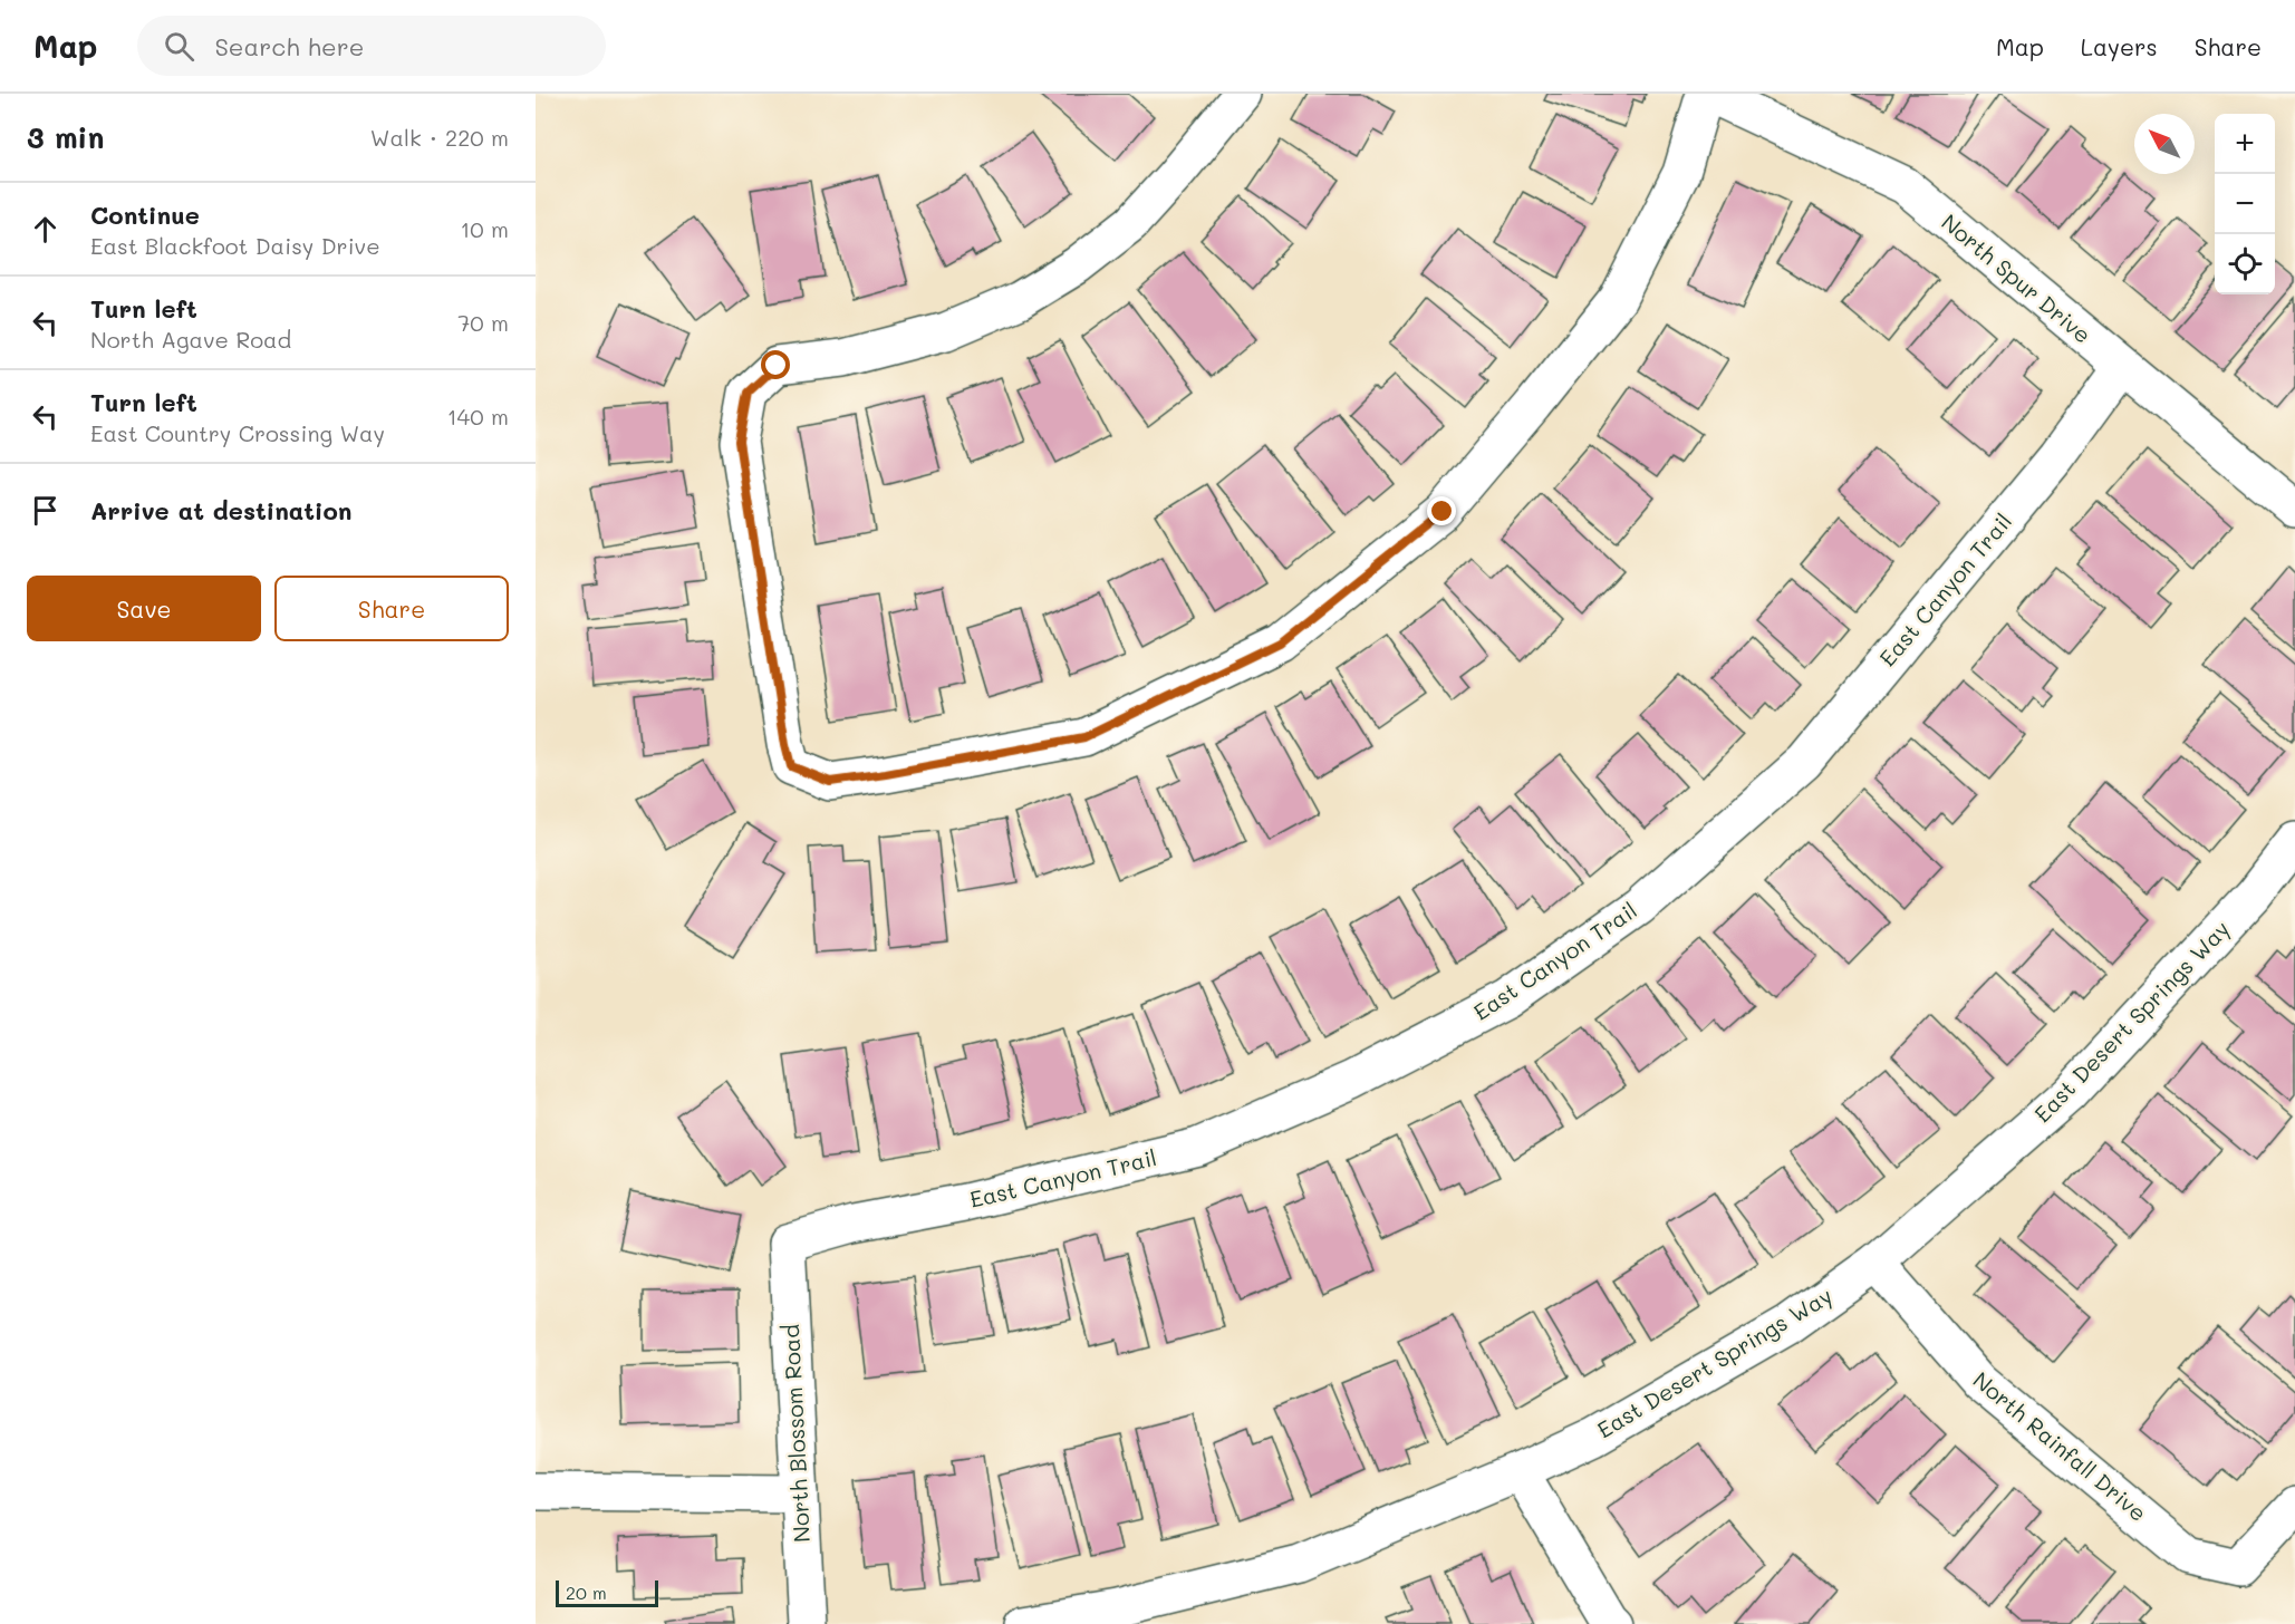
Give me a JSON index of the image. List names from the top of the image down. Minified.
{"streets":{"street":["North Spur Drive","East Canyon Trail","East Desert Springs Way","North Blossom Road","North Rainfall Drive"]},"crossings":[["North Spur Drive","East Canyon Trail"],["East Canyon Trail","North Blossom Road"],["East Desert Springs Way","North Rainfall Drive"]],"scale_bar":"20 m","north":"top left","page":{"header":"Map","search":"Search here","nav":["Map","Layers","Share"],"heading":["3 min","Walk · 220 m"],"map_buttons":["+","−"],"list":[["Continue","East Blackfoot Daisy Drive","10 m"],["Turn left","North Agave Road","70 m"],["Turn left","East Country Crossing Way","140 m"],"Arrive at destination"],"buttons":["Save","Share"],"scale":"20 m"}}
